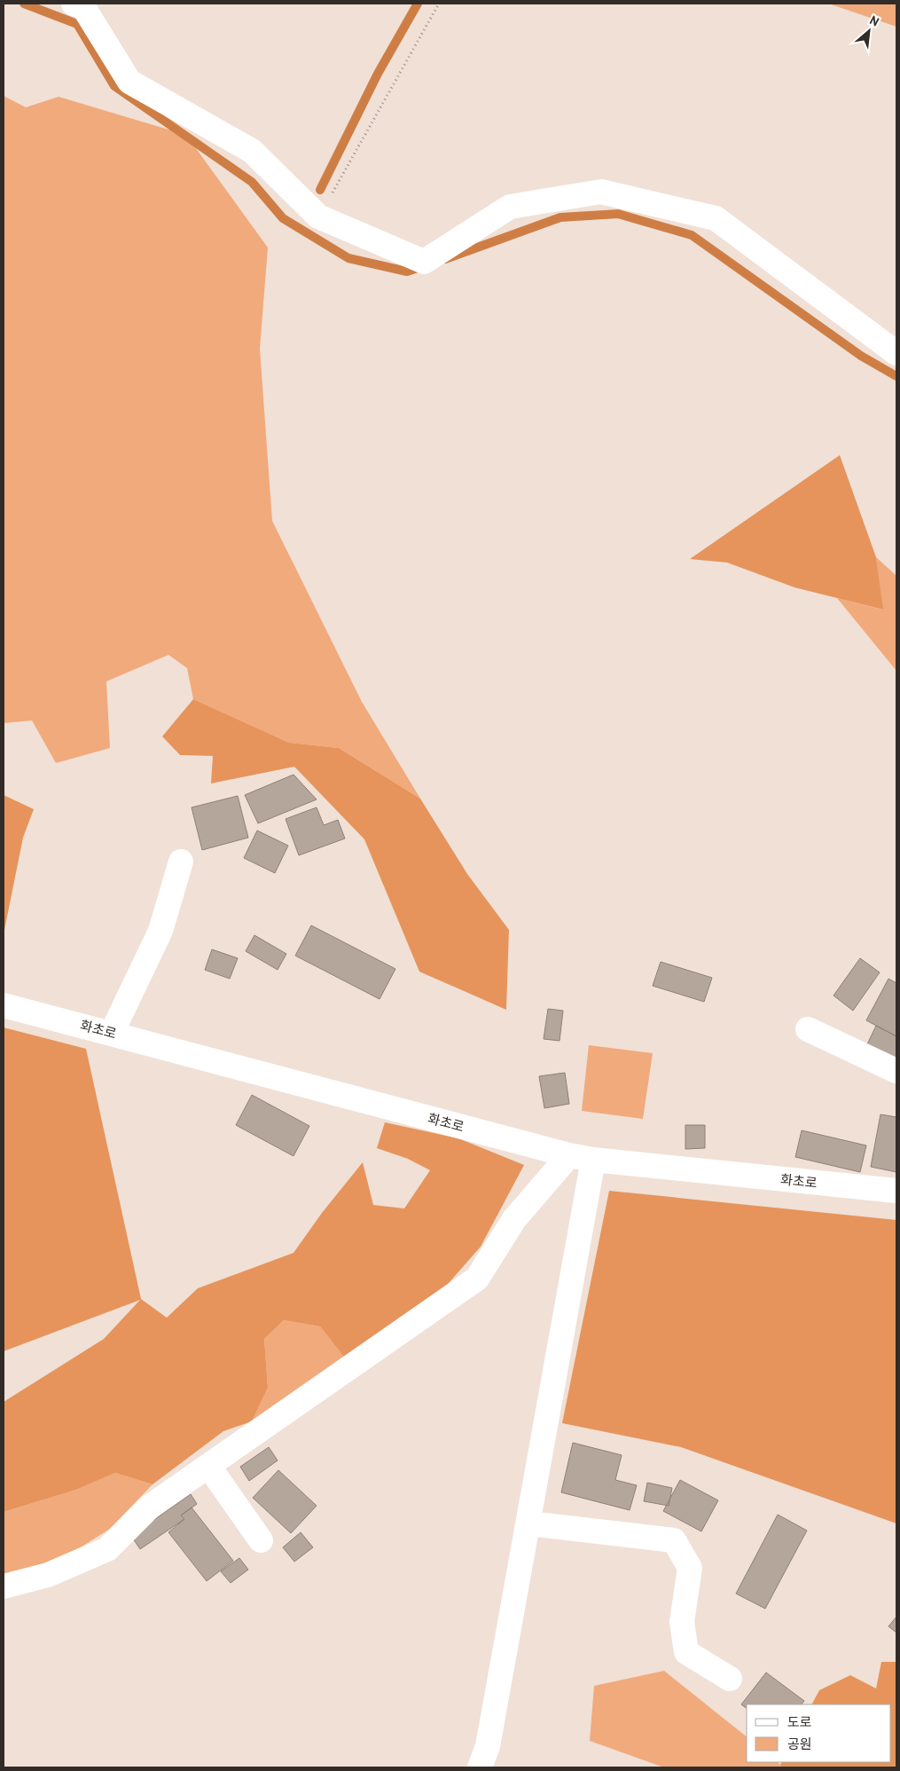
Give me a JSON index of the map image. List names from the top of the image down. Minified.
{"streets":{"street":["화초로"]},"legend":["도로","공원"],"north":"top right"}
